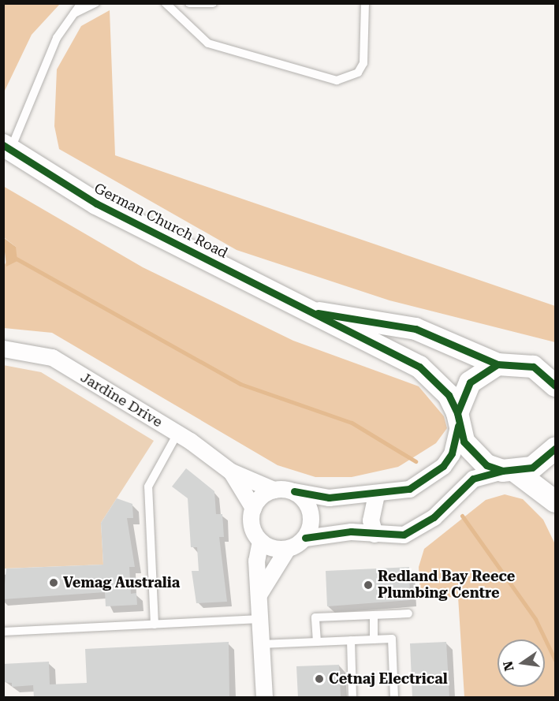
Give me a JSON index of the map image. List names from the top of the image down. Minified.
{"streets":{"street":["German Church Road","Jardine Drive"]},"places":["Vemag Australia","Redland Bay Reece Plumbing Centre","Cetnaj Electrical"],"north":"left"}
